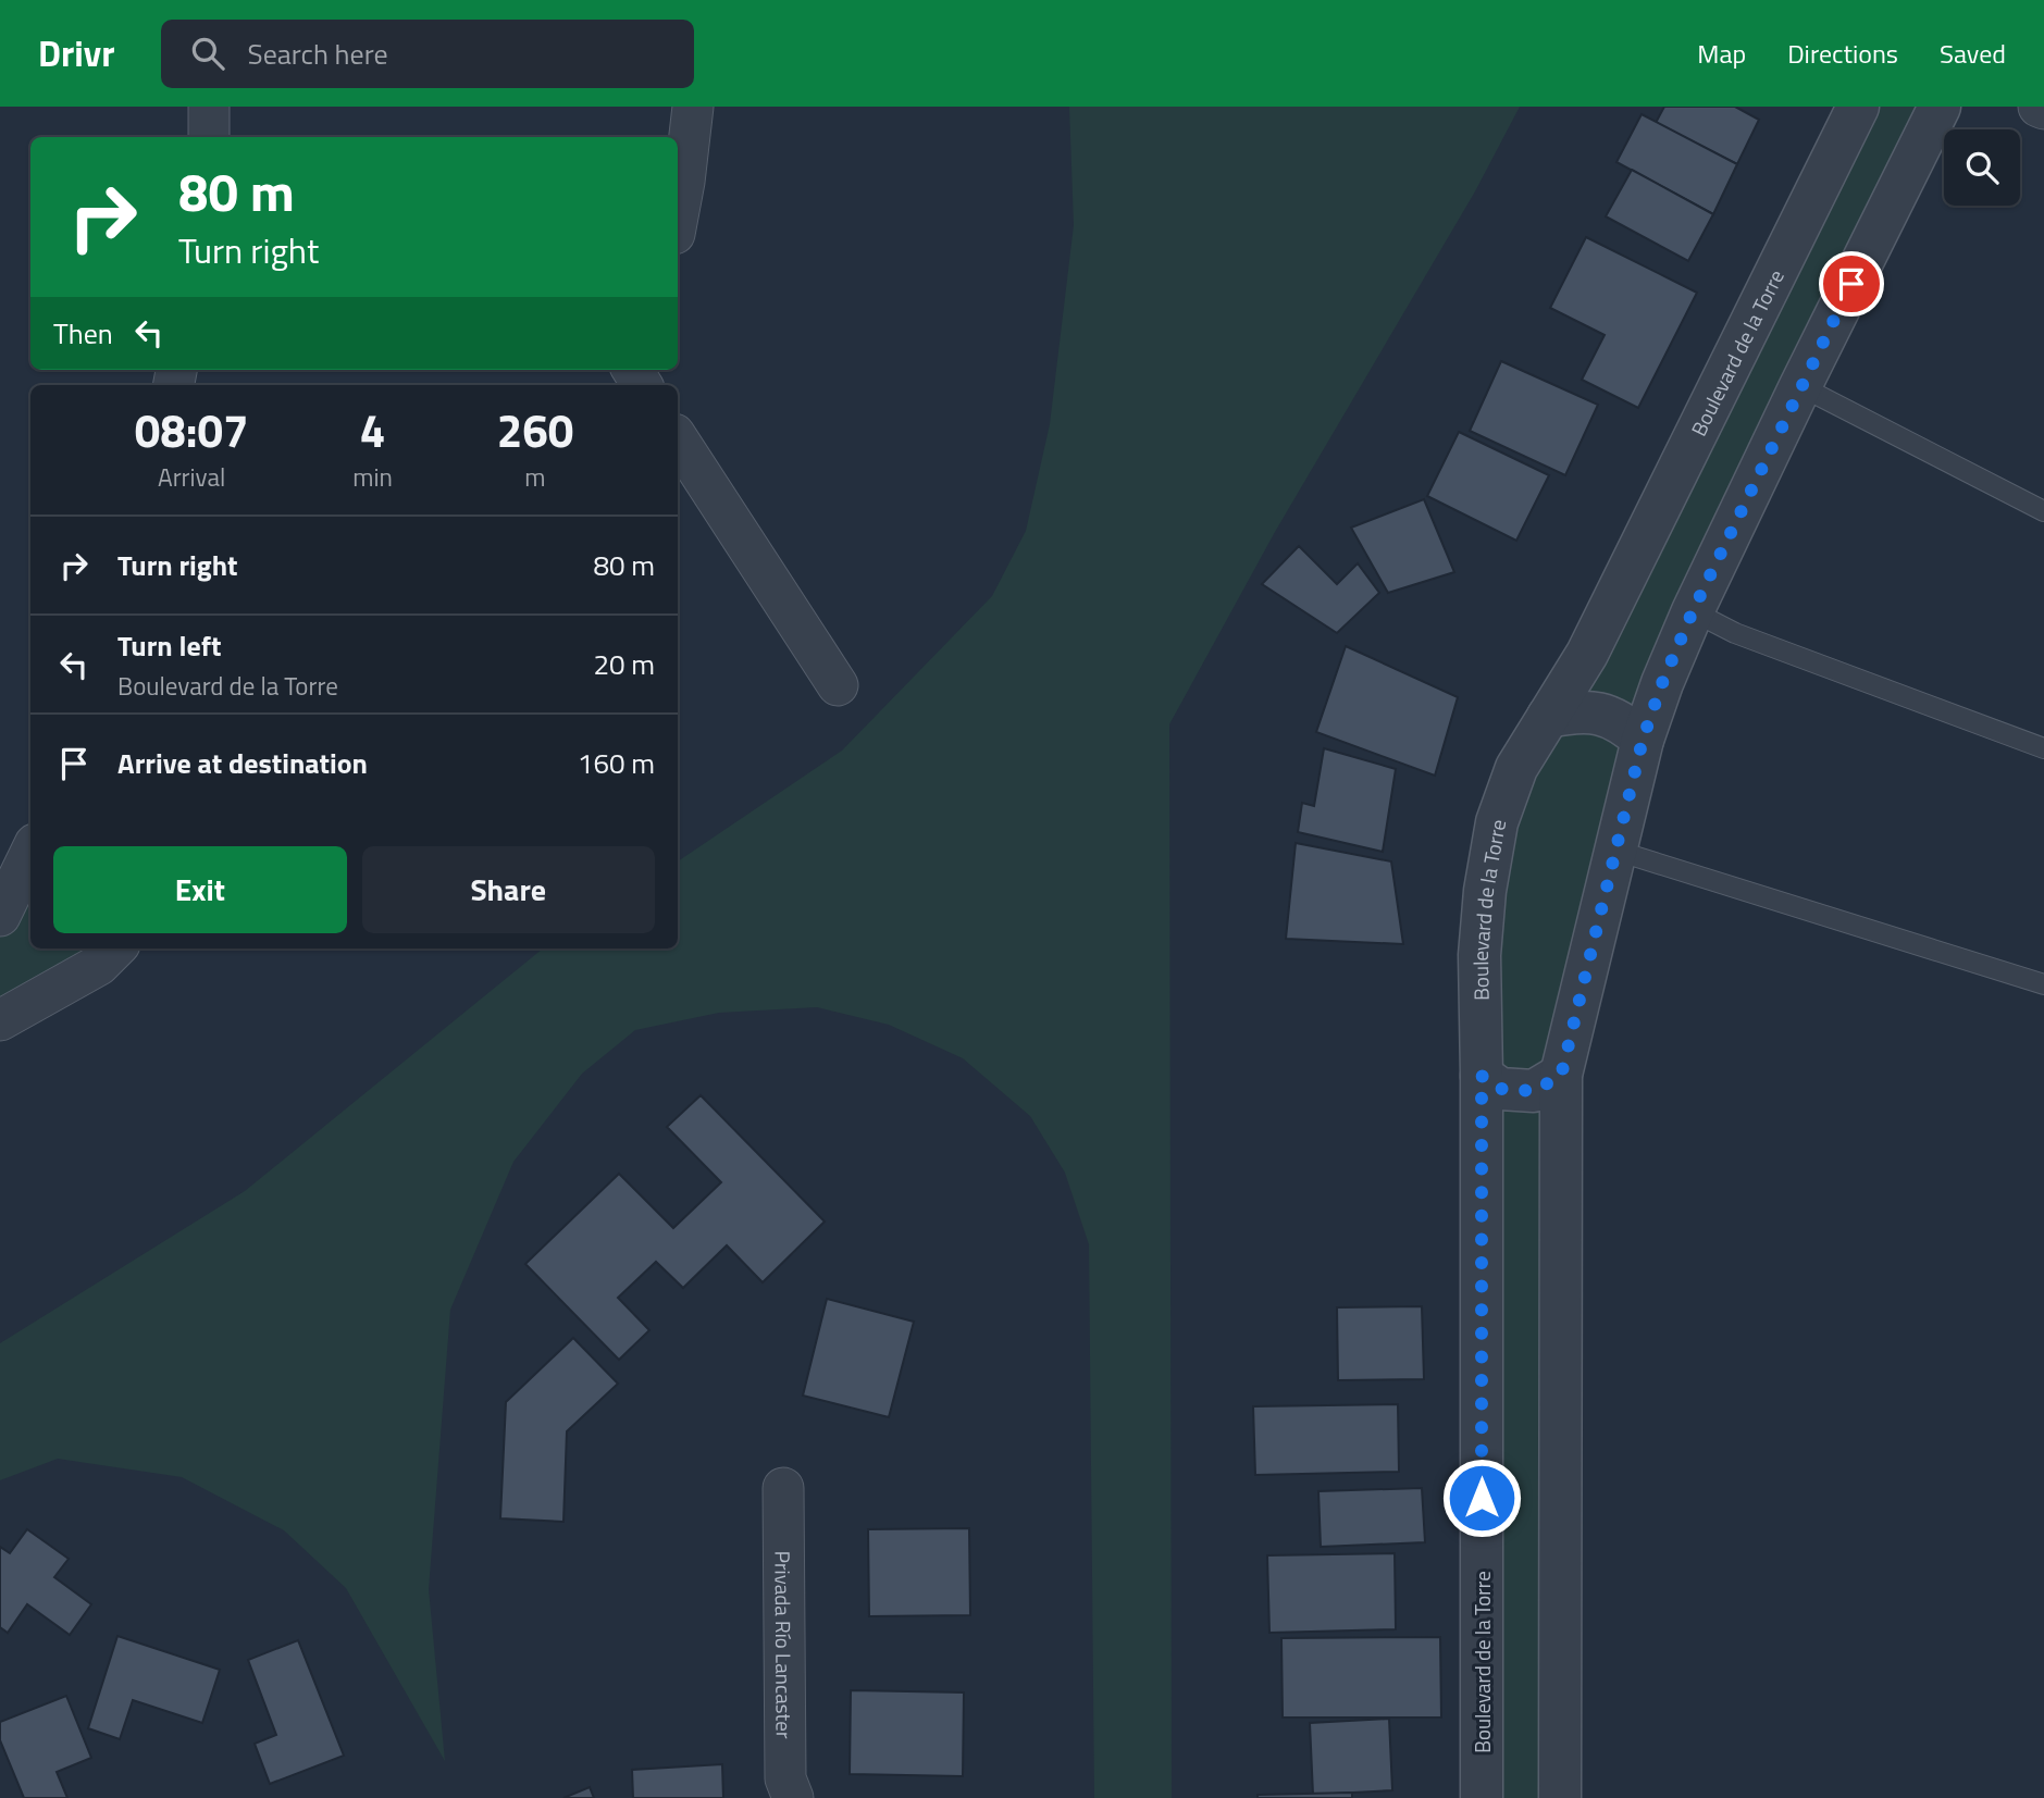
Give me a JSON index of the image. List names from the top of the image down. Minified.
{"streets":{"street":["Boulevard de la Torre","Privada Río Lancaster"]},"page":{"header":"Drivr","search":"Search here","nav":["Map","Directions","Saved"],"turn":["80 m","Turn right"],"then":"Then","eta":["08:07","Arrival","4","min","260","m"],"list":[{"name":"Turn right","value":"80 m"},{"name":"Turn left","note":"Boulevard de la Torre","value":"20 m"},{"name":"Arrive at destination","value":"160 m"}],"buttons":["Exit","Share"]}}
